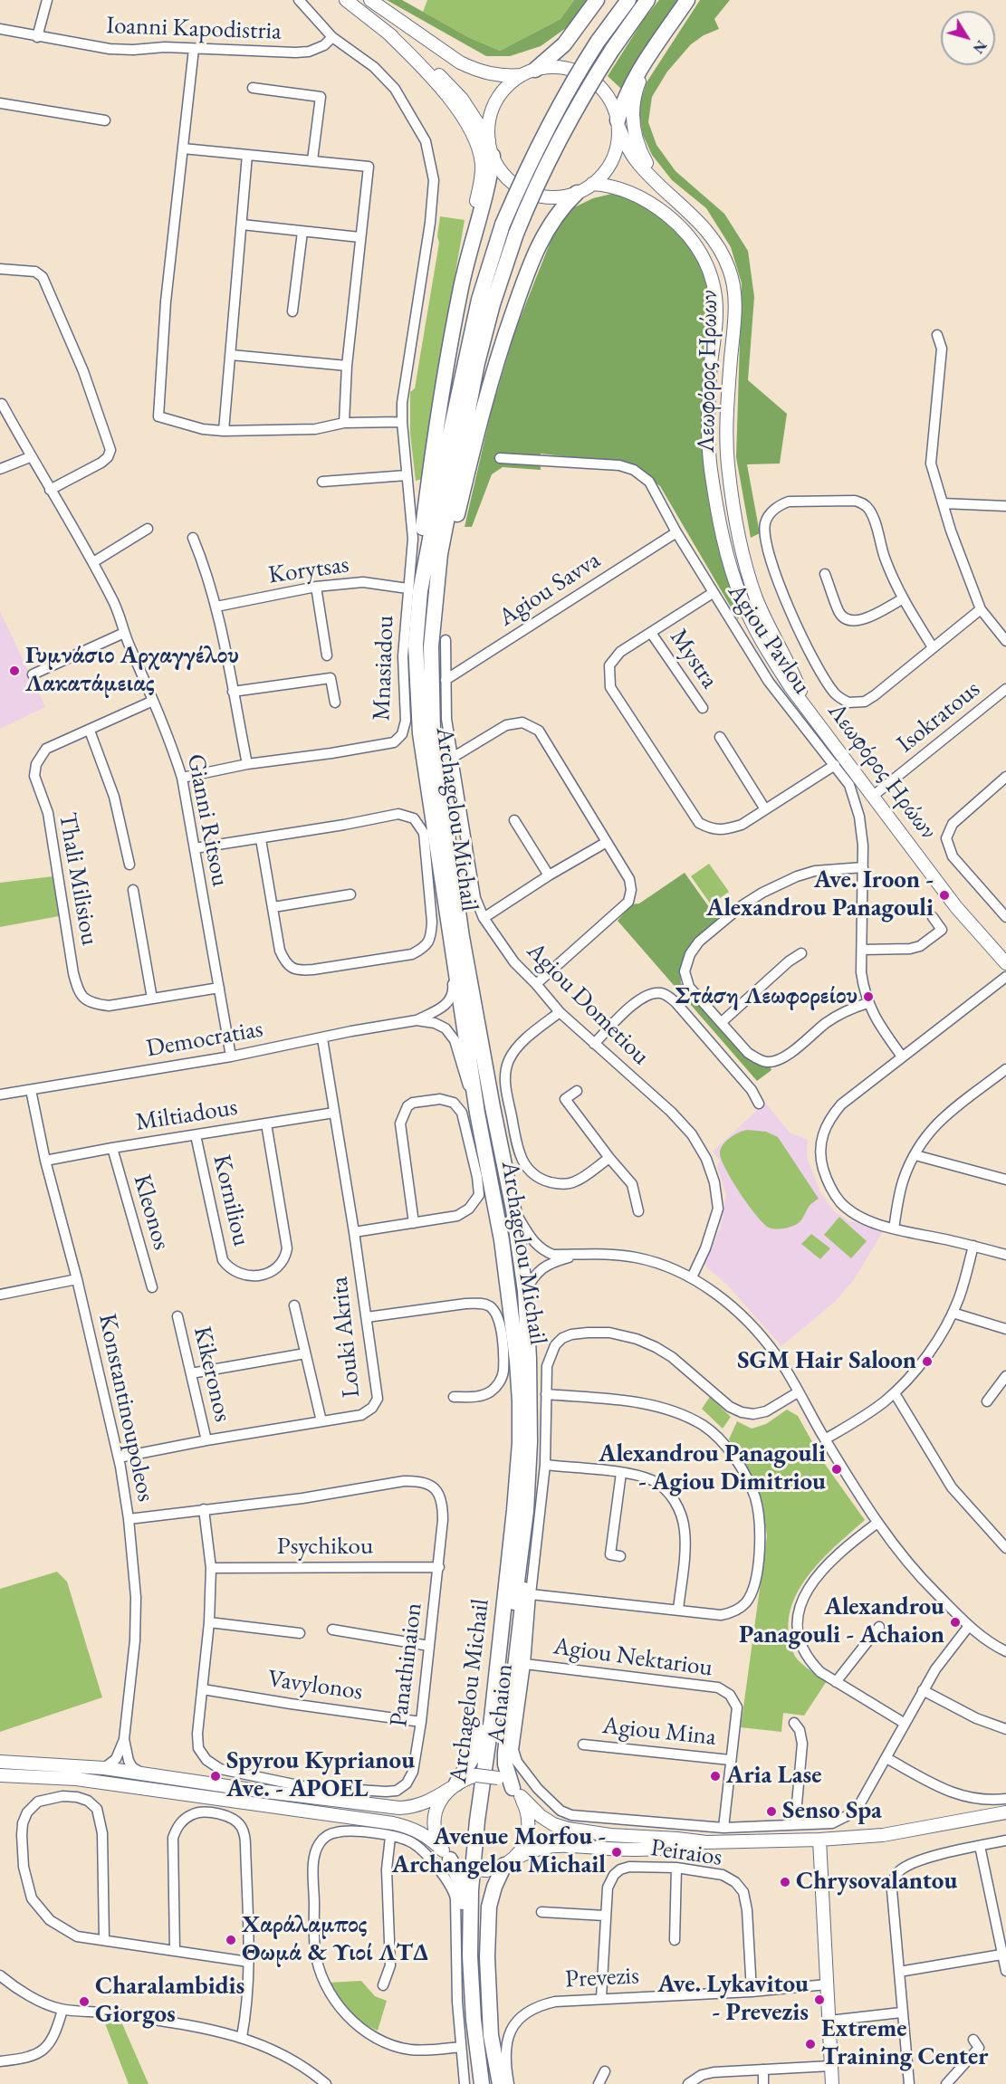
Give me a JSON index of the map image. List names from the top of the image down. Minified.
{"streets":{"highway":["Archagelou Michail"],"main road":["Λεωφόρος Ηρώων"],"street":["Ioanni Kapodistria","Korytsas","Agiou Savva","Agiou Pavlou","Mystra","Mnasiadou","Isokratous","Gianni Ritsou","Thali Milisiou","Agiou Dometiou","Democratias","Miltiadous","Korniliou","Kleonos","Louki Akrita","Kikeronos","Konstantinoupoleos","Psychikou","Agiou Nektariou","Panathinaion","Vavylonos","Achaion","Agiou Mina","Peiraios","Prevezis"]},"crossings":[["Ioanni Kapodistria","Mnasiadou"],["Λεωφόρος Ηρώων","Isokratous"],["Korytsas","Mnasiadou"],["Korytsas","Archagelou Michail"],["Agiou Savva","Agiou Pavlou"],["Agiou Savva","Agiou Dometiou"],["Mnasiadou","Archagelou Michail"],["Mnasiadou","Gianni Ritsou"],["Archagelou Michail","Democratias"],["Gianni Ritsou","Thali Milisiou"],["Gianni Ritsou","Democratias"],["Democratias","Louki Akrita"],["Democratias","Konstantinoupoleos"],["Miltiadous","Korniliou"],["Miltiadous","Kleonos"],["Miltiadous","Louki Akrita"],["Miltiadous","Konstantinoupoleos"],["Louki Akrita","Kikeronos"],["Louki Akrita","Konstantinoupoleos"],["Konstantinoupoleos","Panathinaion"],["Psychikou","Panathinaion"],["Agiou Nektariou","Achaion"],["Agiou Nektariou","Agiou Mina"],["Panathinaion","Vavylonos"],["Peiraios","Prevezis"]],"places":["Γυμνάσιο Αρχαγγέλου Λακατάμειας","Ave. Iroon - Alexandrou Panagouli","Στάση Λεωφορείου","SGM Hair Saloon","Alexandrou Panagouli - Agiou Dimitriou","Alexandrou Panagouli - Achaion","Spyrou Kyprianou Ave. - APOEL","Aria Lase","Senso Spa","Avenue Morfou - Archangelou Michail","Chrysovalantou","Χαράλαμπος Θωμά & Υιοί ΛΤΔ","Ave. Lykavitou - Prevezis","Charalambidis Giorgos","Extreme Training Center"],"north":"bottom right"}
